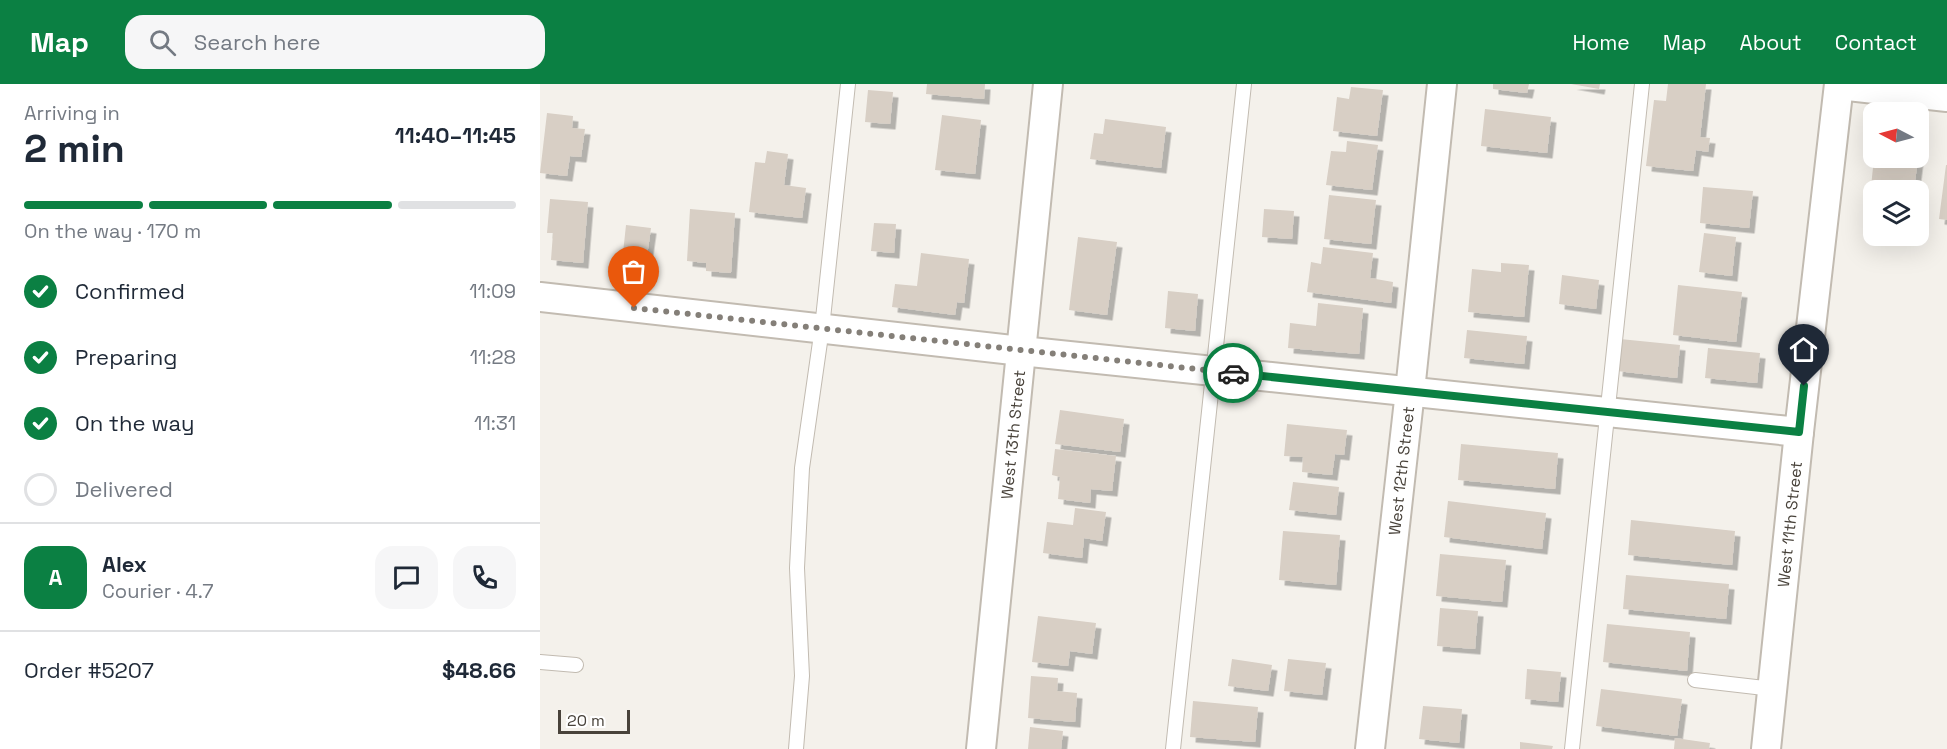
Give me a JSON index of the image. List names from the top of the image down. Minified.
{"streets":{"street":["West 13th Street","West 12th Street","West 11th Street"]},"scale_bar":"20 m","north":"left","page":{"header":"Map","search":"Search here","nav":["Home","Map","About","Contact"],"heading":["2 min","Arriving in","11:40–11:45"],"panel":["Alex","Courier · 4.7","Order #5207","$48.66"],"bar":"On the way · 170 m","list":[["Confirmed","11:09"],["Preparing","11:28"],["On the way","11:31"],"Delivered"],"round":"A","scale":"20 m"}}
